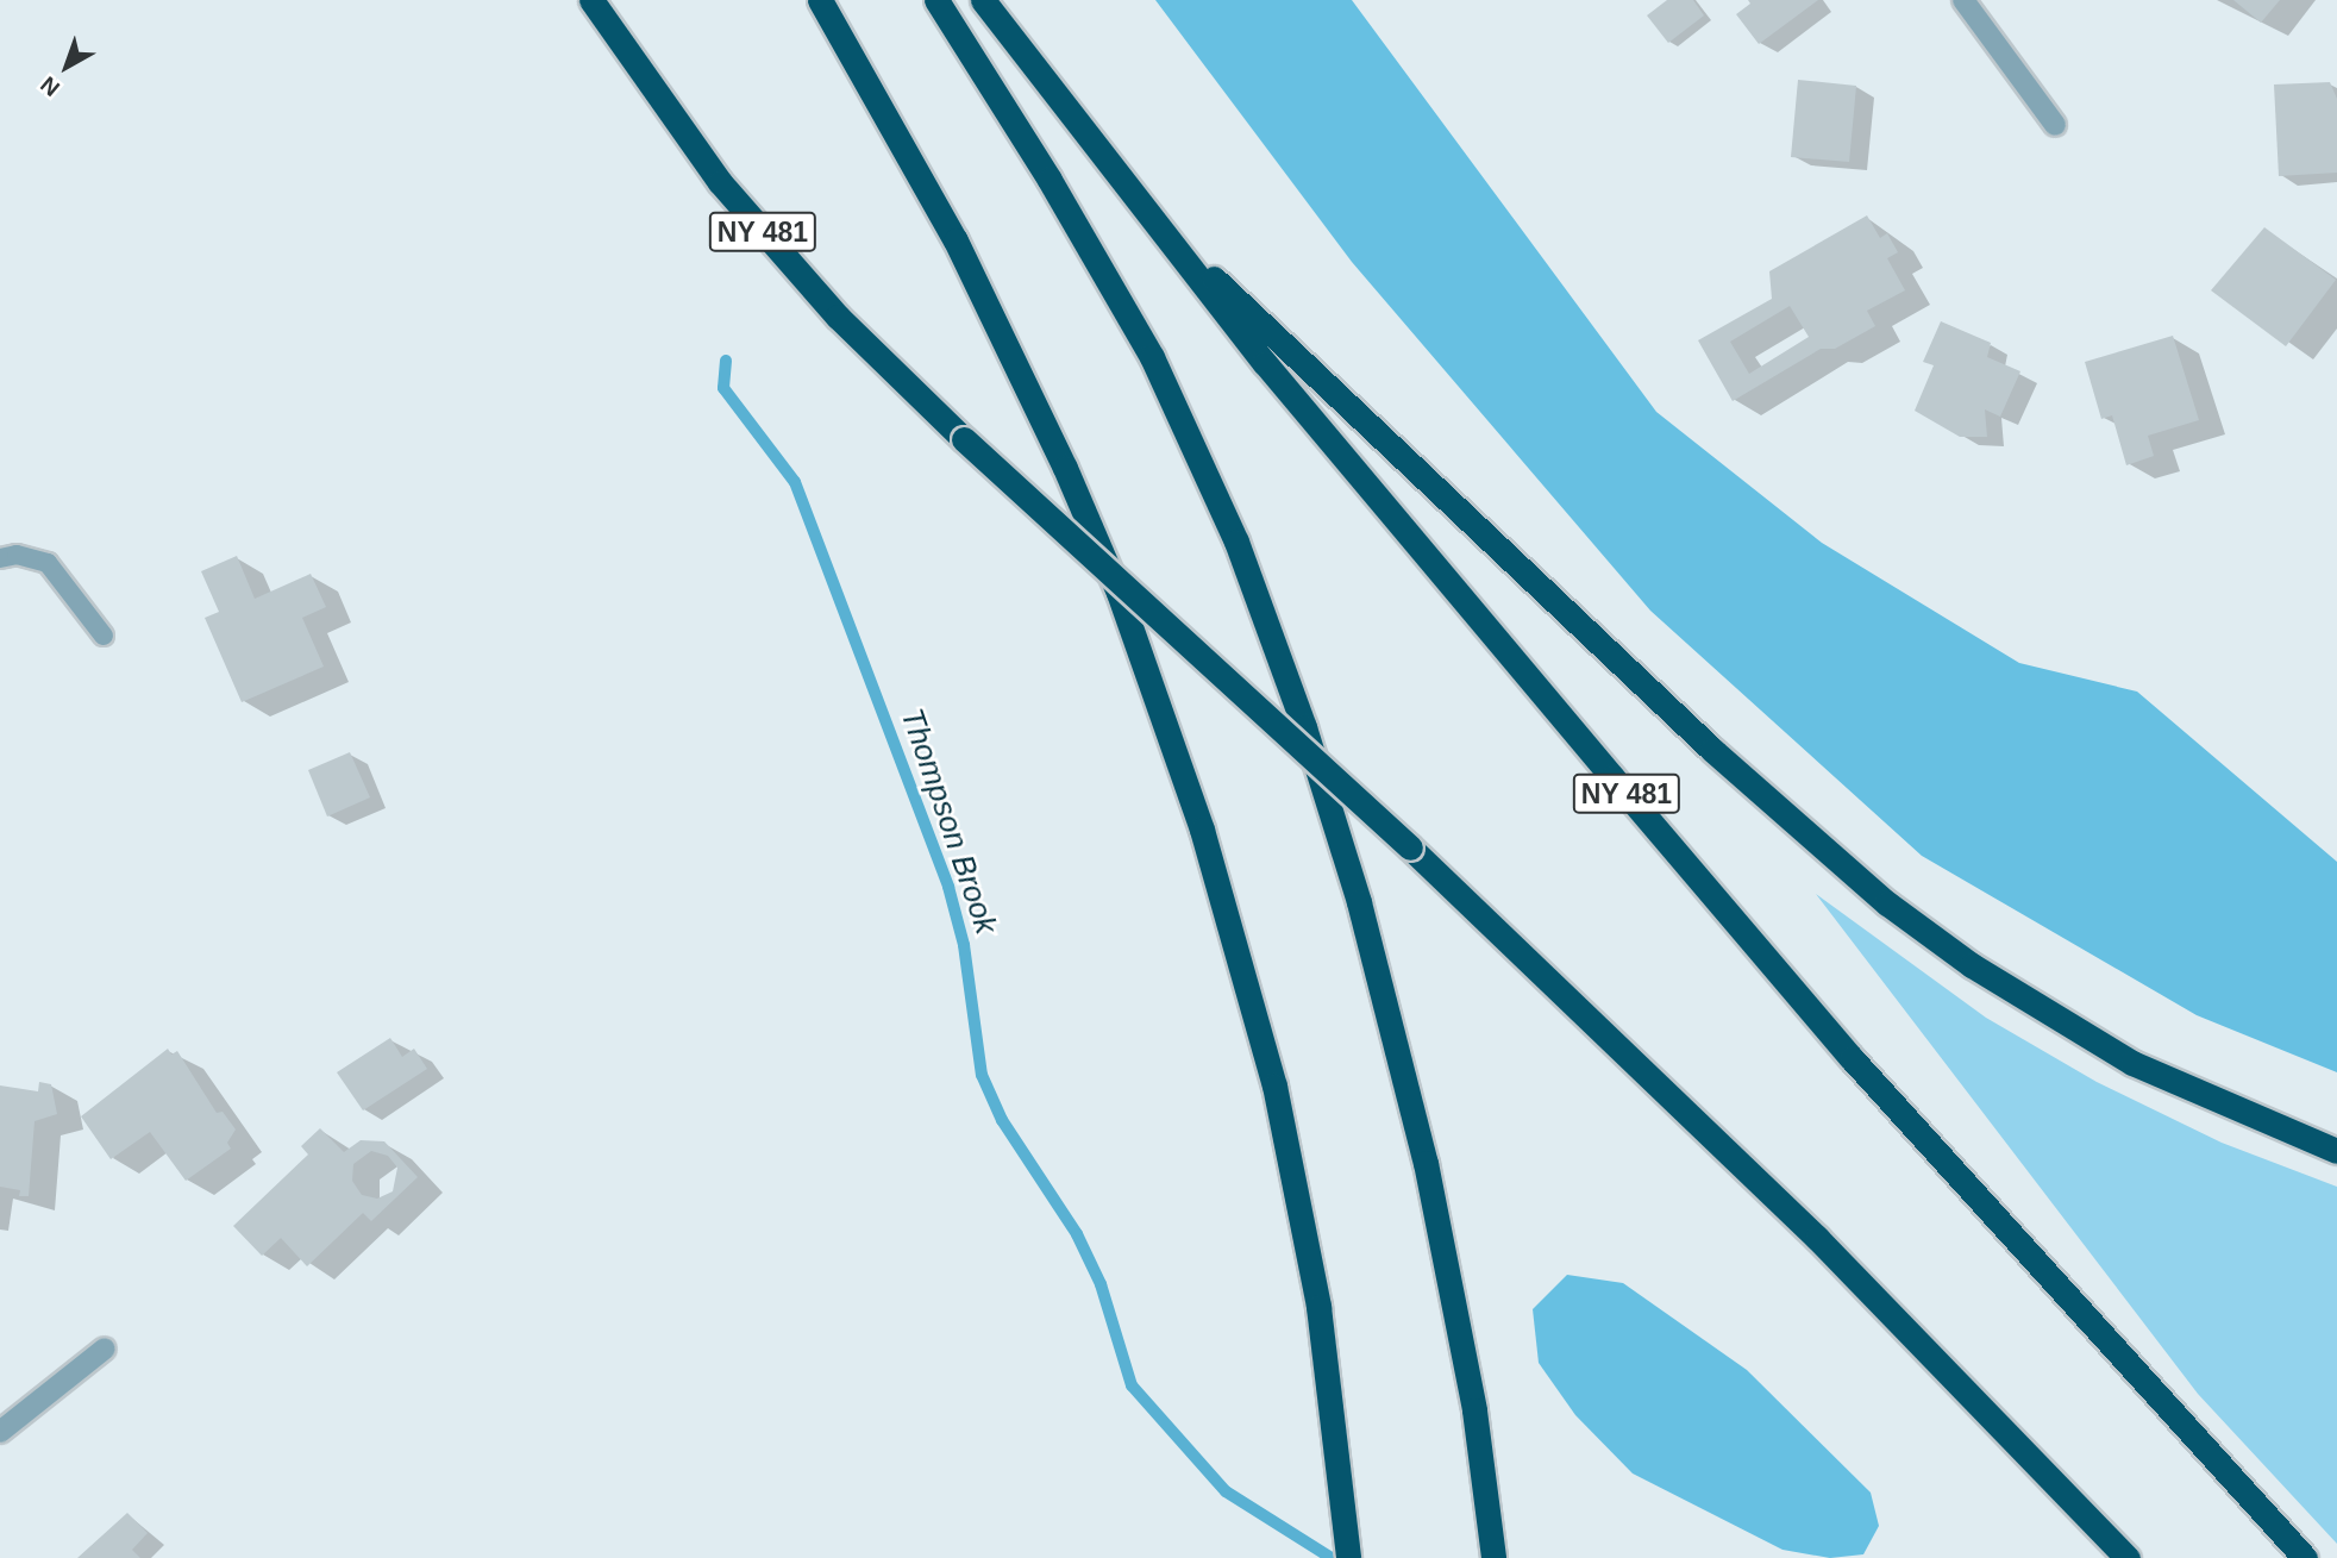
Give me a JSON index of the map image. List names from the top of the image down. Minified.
{"streets":{"highway":["NY 481"]},"water":["Thompson Brook"],"north":"bottom left"}
